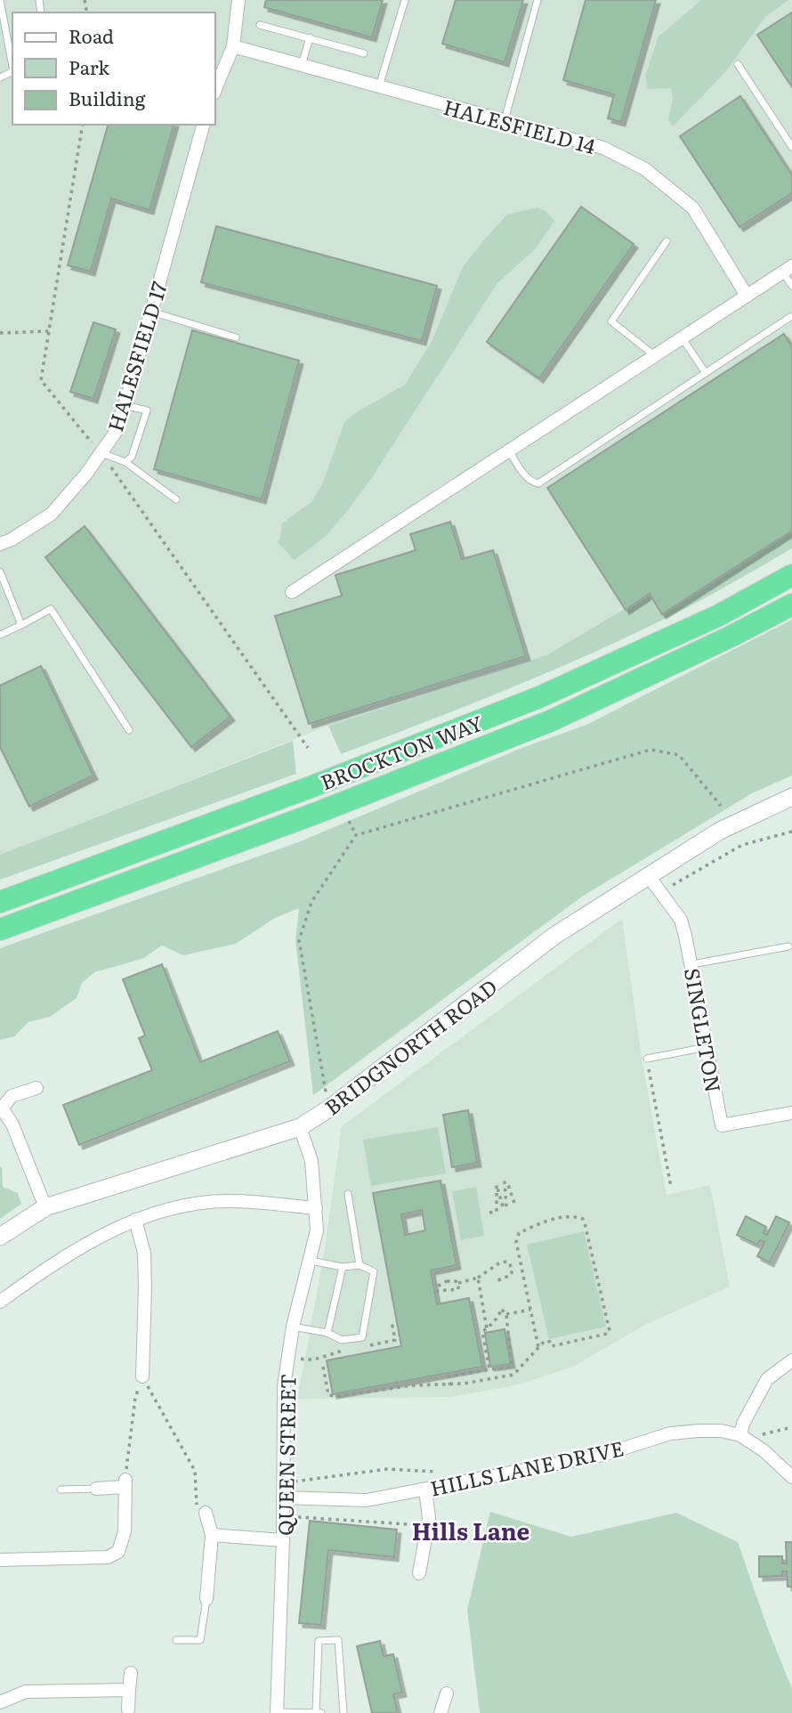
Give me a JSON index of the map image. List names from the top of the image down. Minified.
{"streets":{"highway":["BROCKTON WAY"],"street":["HALESFIELD 14","HALESFIELD 17","SINGLETON","BRIDGNORTH ROAD","QUEEN STREET","HILLS LANE DRIVE"]},"crossings":[["SINGLETON","BRIDGNORTH ROAD"],["BRIDGNORTH ROAD","QUEEN STREET"],["QUEEN STREET","HILLS LANE DRIVE"]],"districts":["Hills Lane"],"legend":["Road","Park","Building"]}
